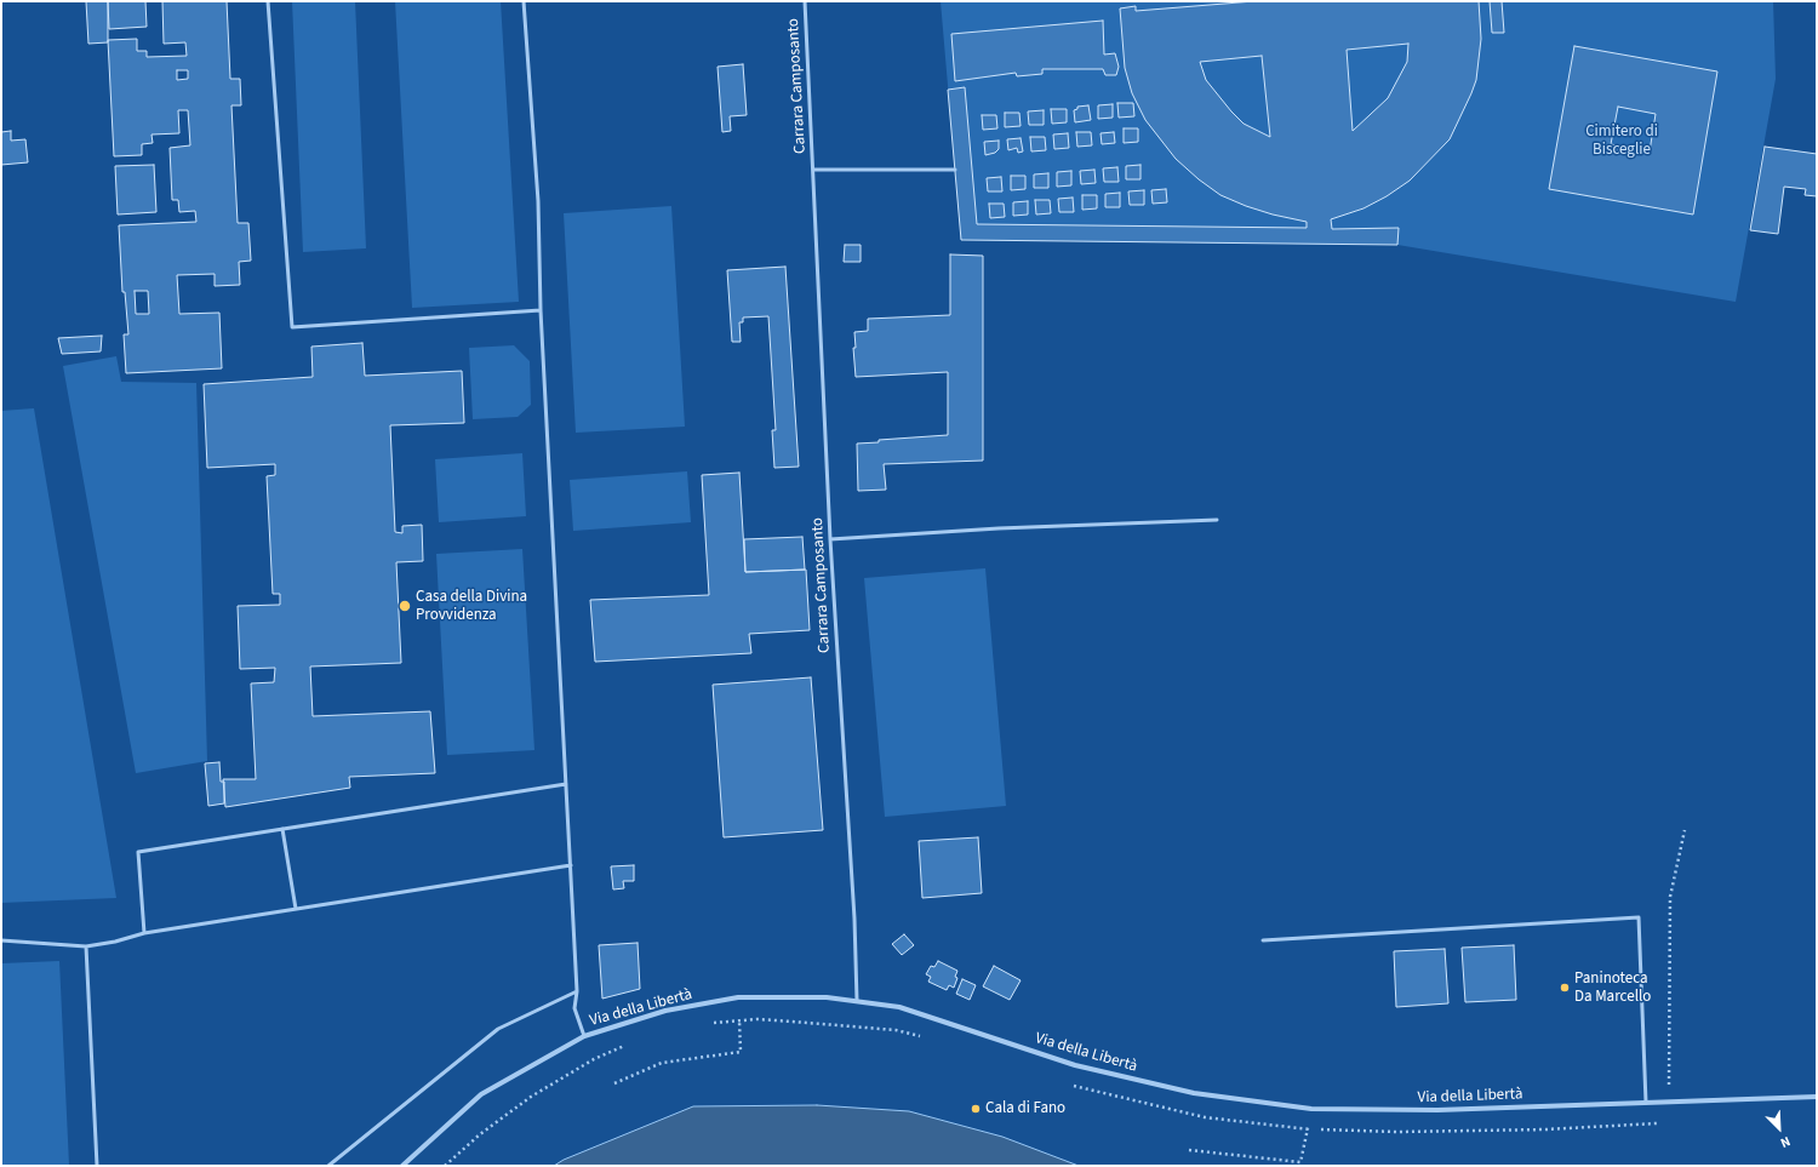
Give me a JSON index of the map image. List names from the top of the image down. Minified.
{"streets":{"street":["Via della Libertà"],"lane":["Carrara Camposanto"]},"crossings":[["Carrara Camposanto","Via della Libertà"]],"parks":["Cimitero di Bisceglie"],"places":["Casa della Divina Provvidenza","Paninoteca Da Marcello","Cala di Fano"],"north":"bottom right"}
